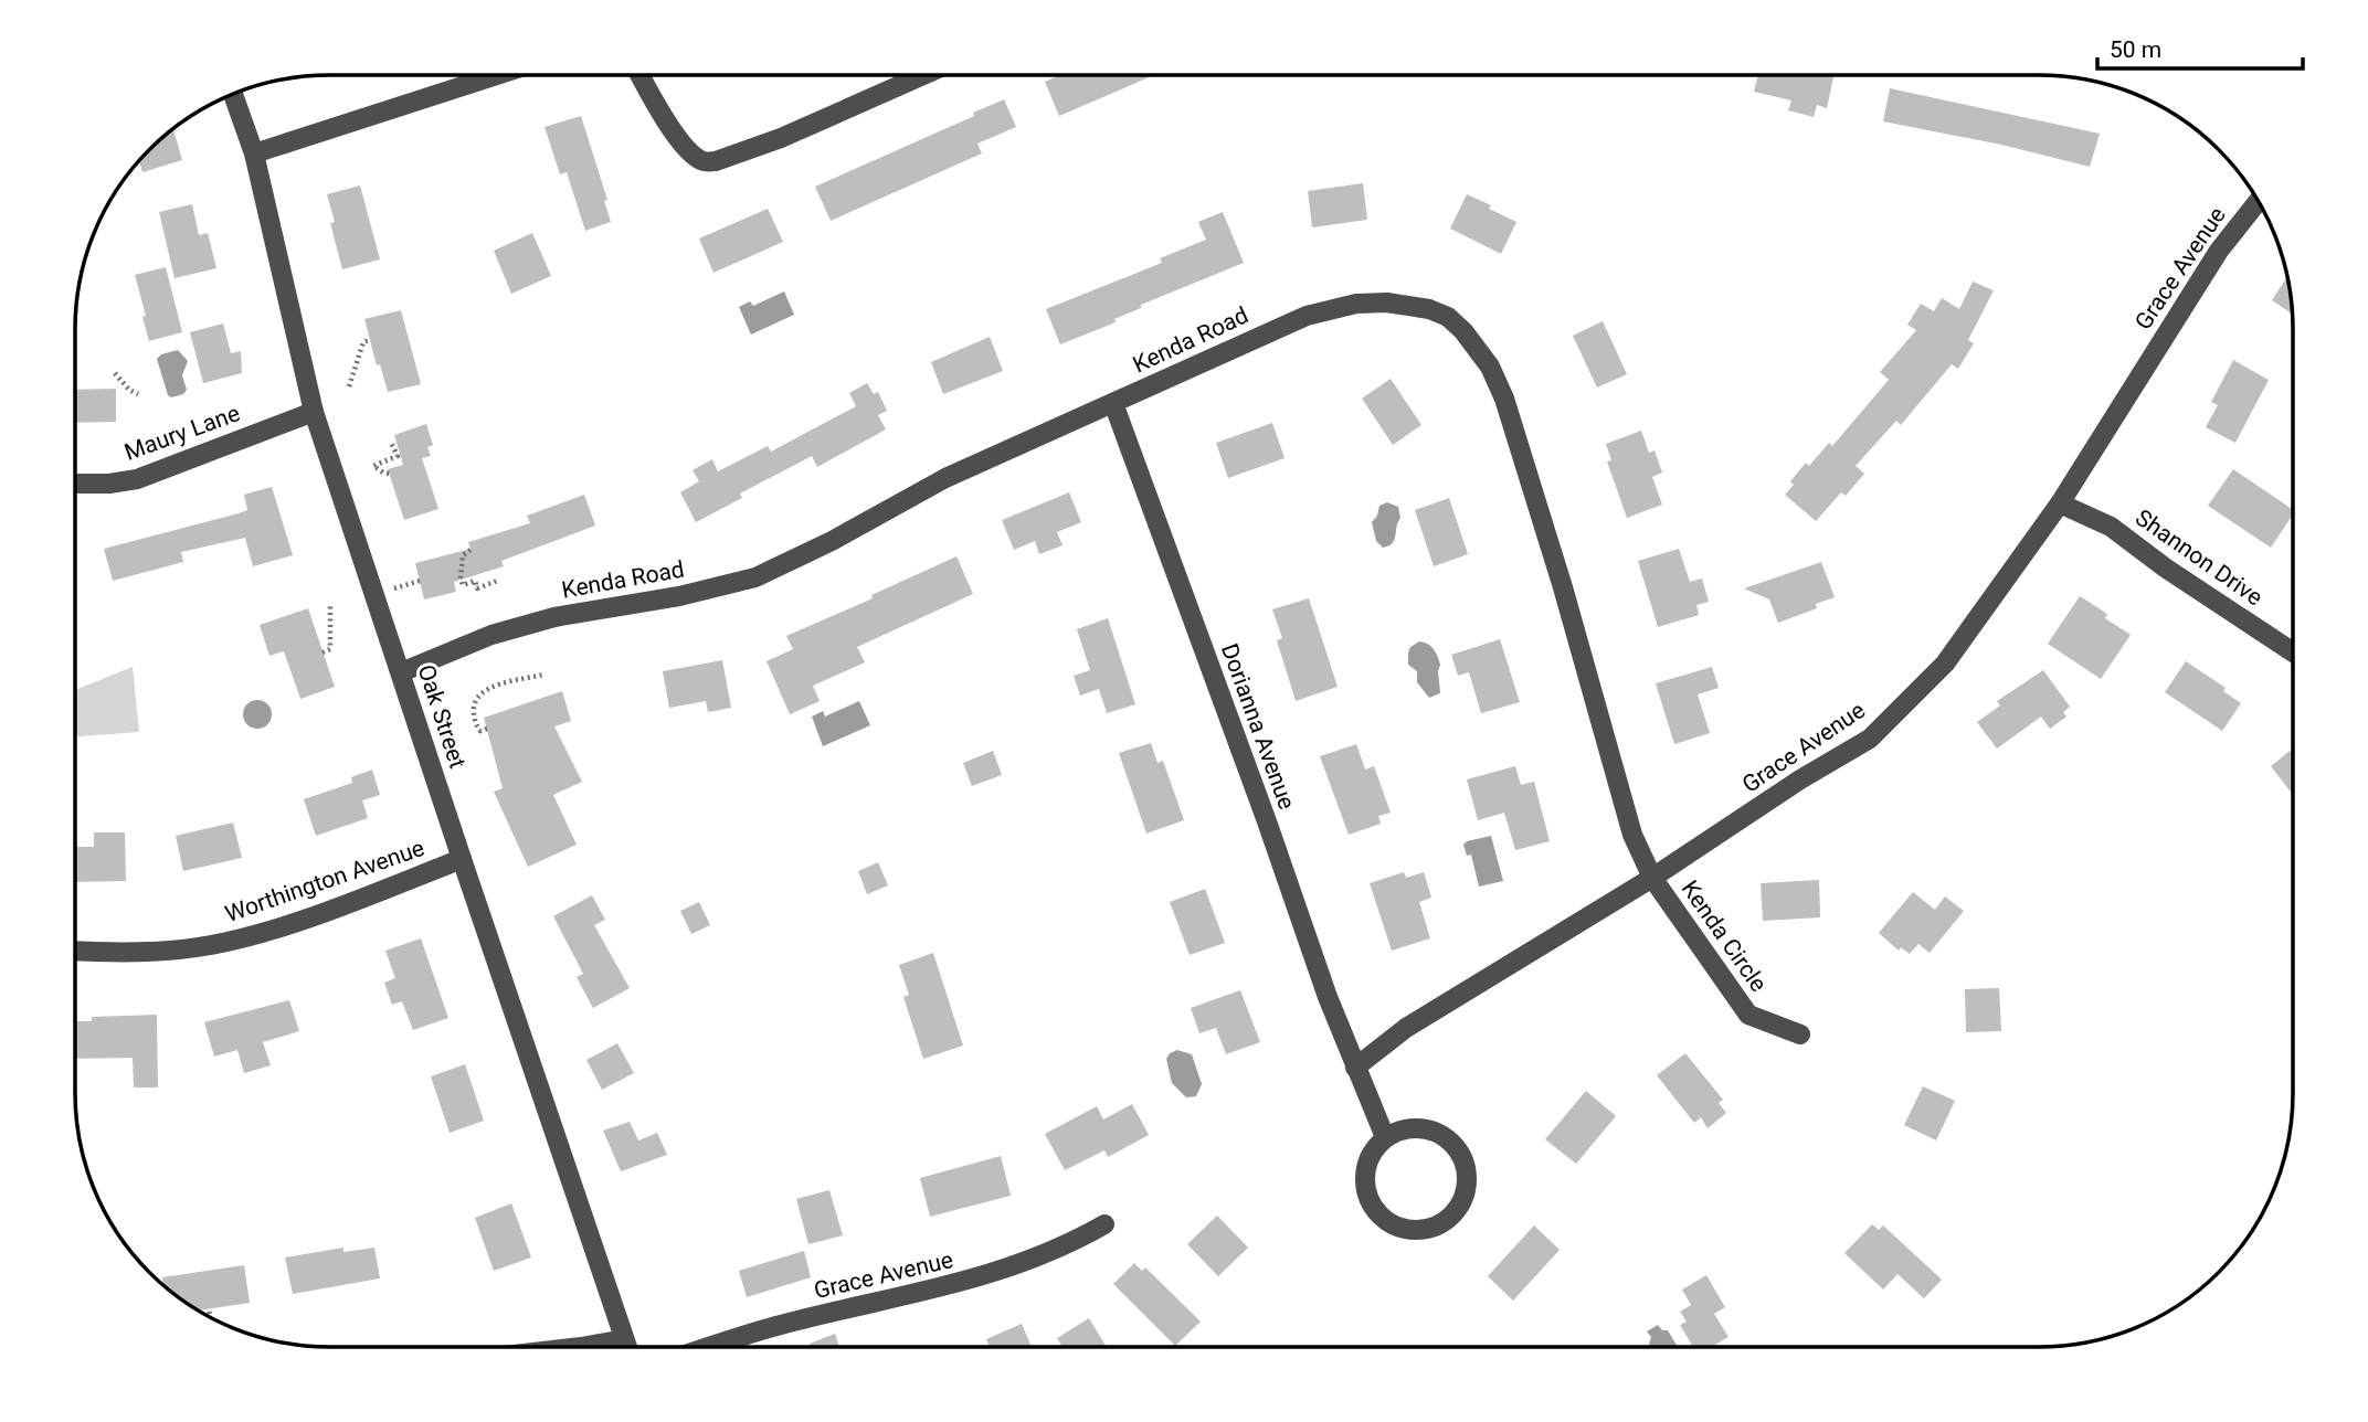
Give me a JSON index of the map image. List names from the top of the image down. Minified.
{"streets":{"street":["Grace Avenue","Kenda Road","Maury Lane","Shannon Drive","Oak Street","Dorianna Avenue","Worthington Avenue","Kenda Circle"]},"crossings":[["Grace Avenue","Kenda Road"],["Grace Avenue","Shannon Drive"],["Grace Avenue","Dorianna Avenue"],["Grace Avenue","Kenda Circle"],["Kenda Road","Oak Street"],["Kenda Road","Dorianna Avenue"],["Kenda Road","Kenda Circle"],["Maury Lane","Oak Street"],["Oak Street","Worthington Avenue"]],"scale_bar":"50 m"}
